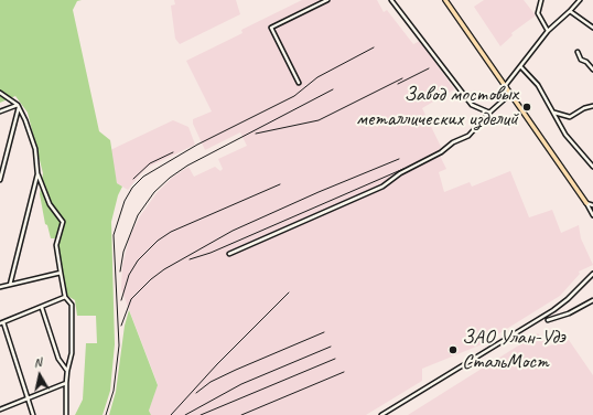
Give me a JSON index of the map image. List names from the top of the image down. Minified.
{"places":["Завод мостовых металлических изделий","ЗАО Улан-Удэ СтальМост"],"north":"top"}
